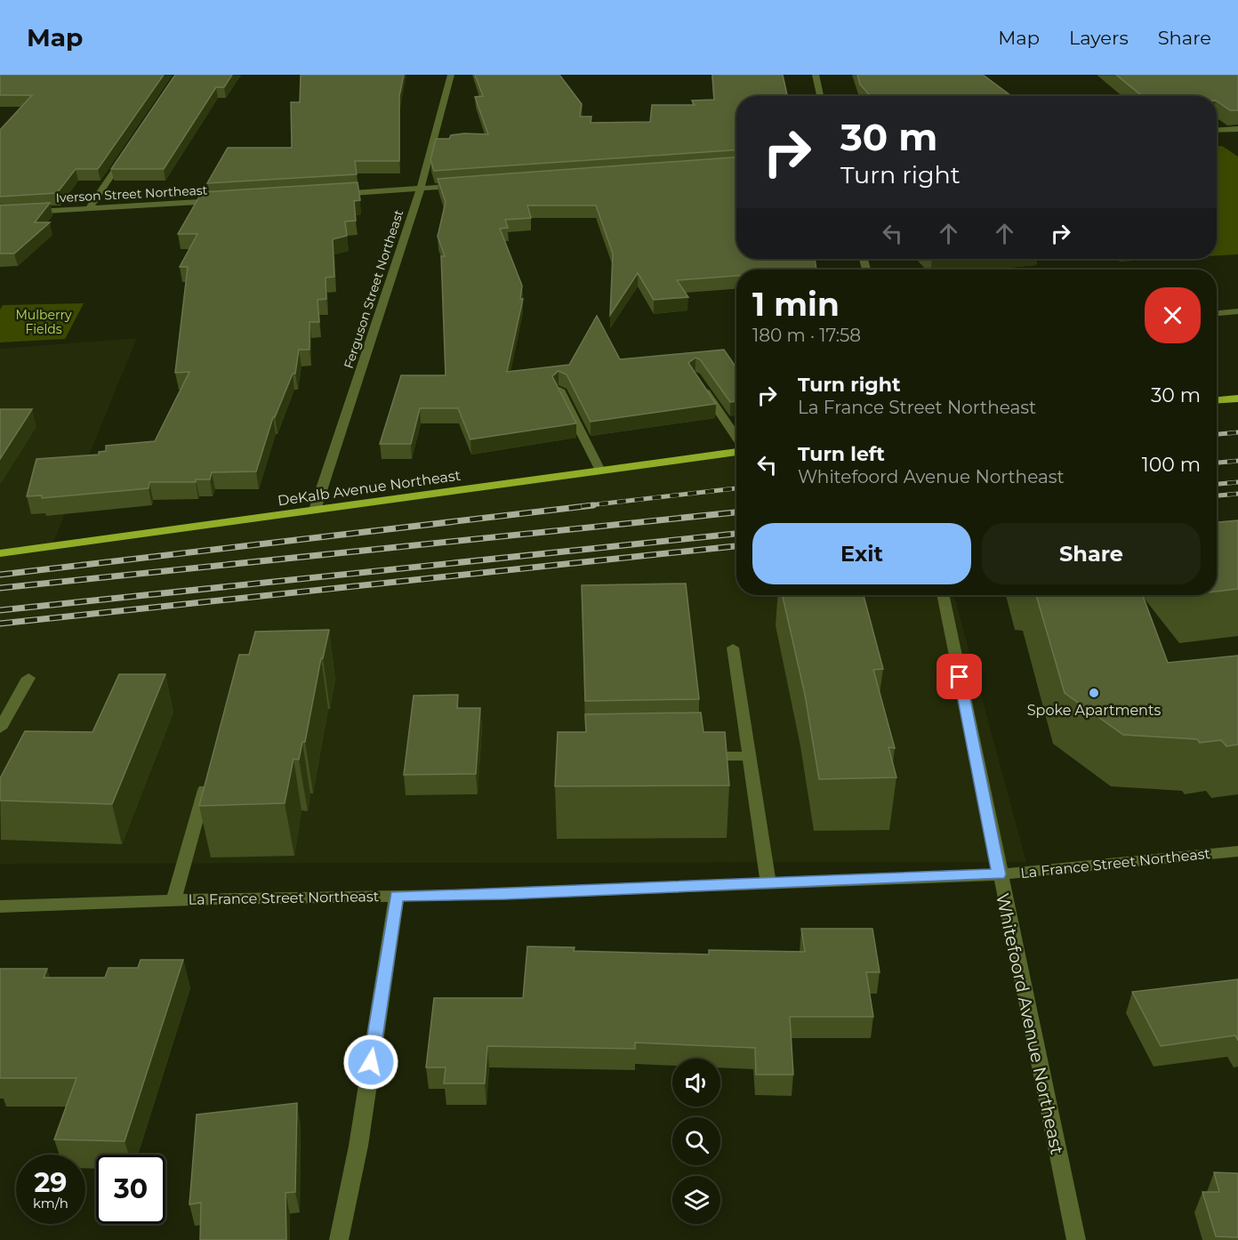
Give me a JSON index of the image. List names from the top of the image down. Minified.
{"streets":{"main road":["DeKalb Avenue Northeast"],"street":["Iverson Street Northeast","Ferguson Street Northeast","La France Street Northeast","Whitefoord Avenue Northeast"]},"crossings":[["Ferguson Street Northeast","DeKalb Avenue Northeast"],["La France Street Northeast","Whitefoord Avenue Northeast"]],"parks":["Mulberry Fields"],"places":["Spoke Apartments"],"page":{"header":"Map","nav":["Map","Layers","Share"],"turn":["30 m","Turn right"],"heading":["1 min","180 m · 17:58"],"list":[{"name":"Turn right","note":"La France Street Northeast","value":"30 m"},{"name":"Turn left","note":"Whitefoord Avenue Northeast","value":"100 m"}],"buttons":["Exit","Share"],"speed":"29 km/h","limit":"30"}}
